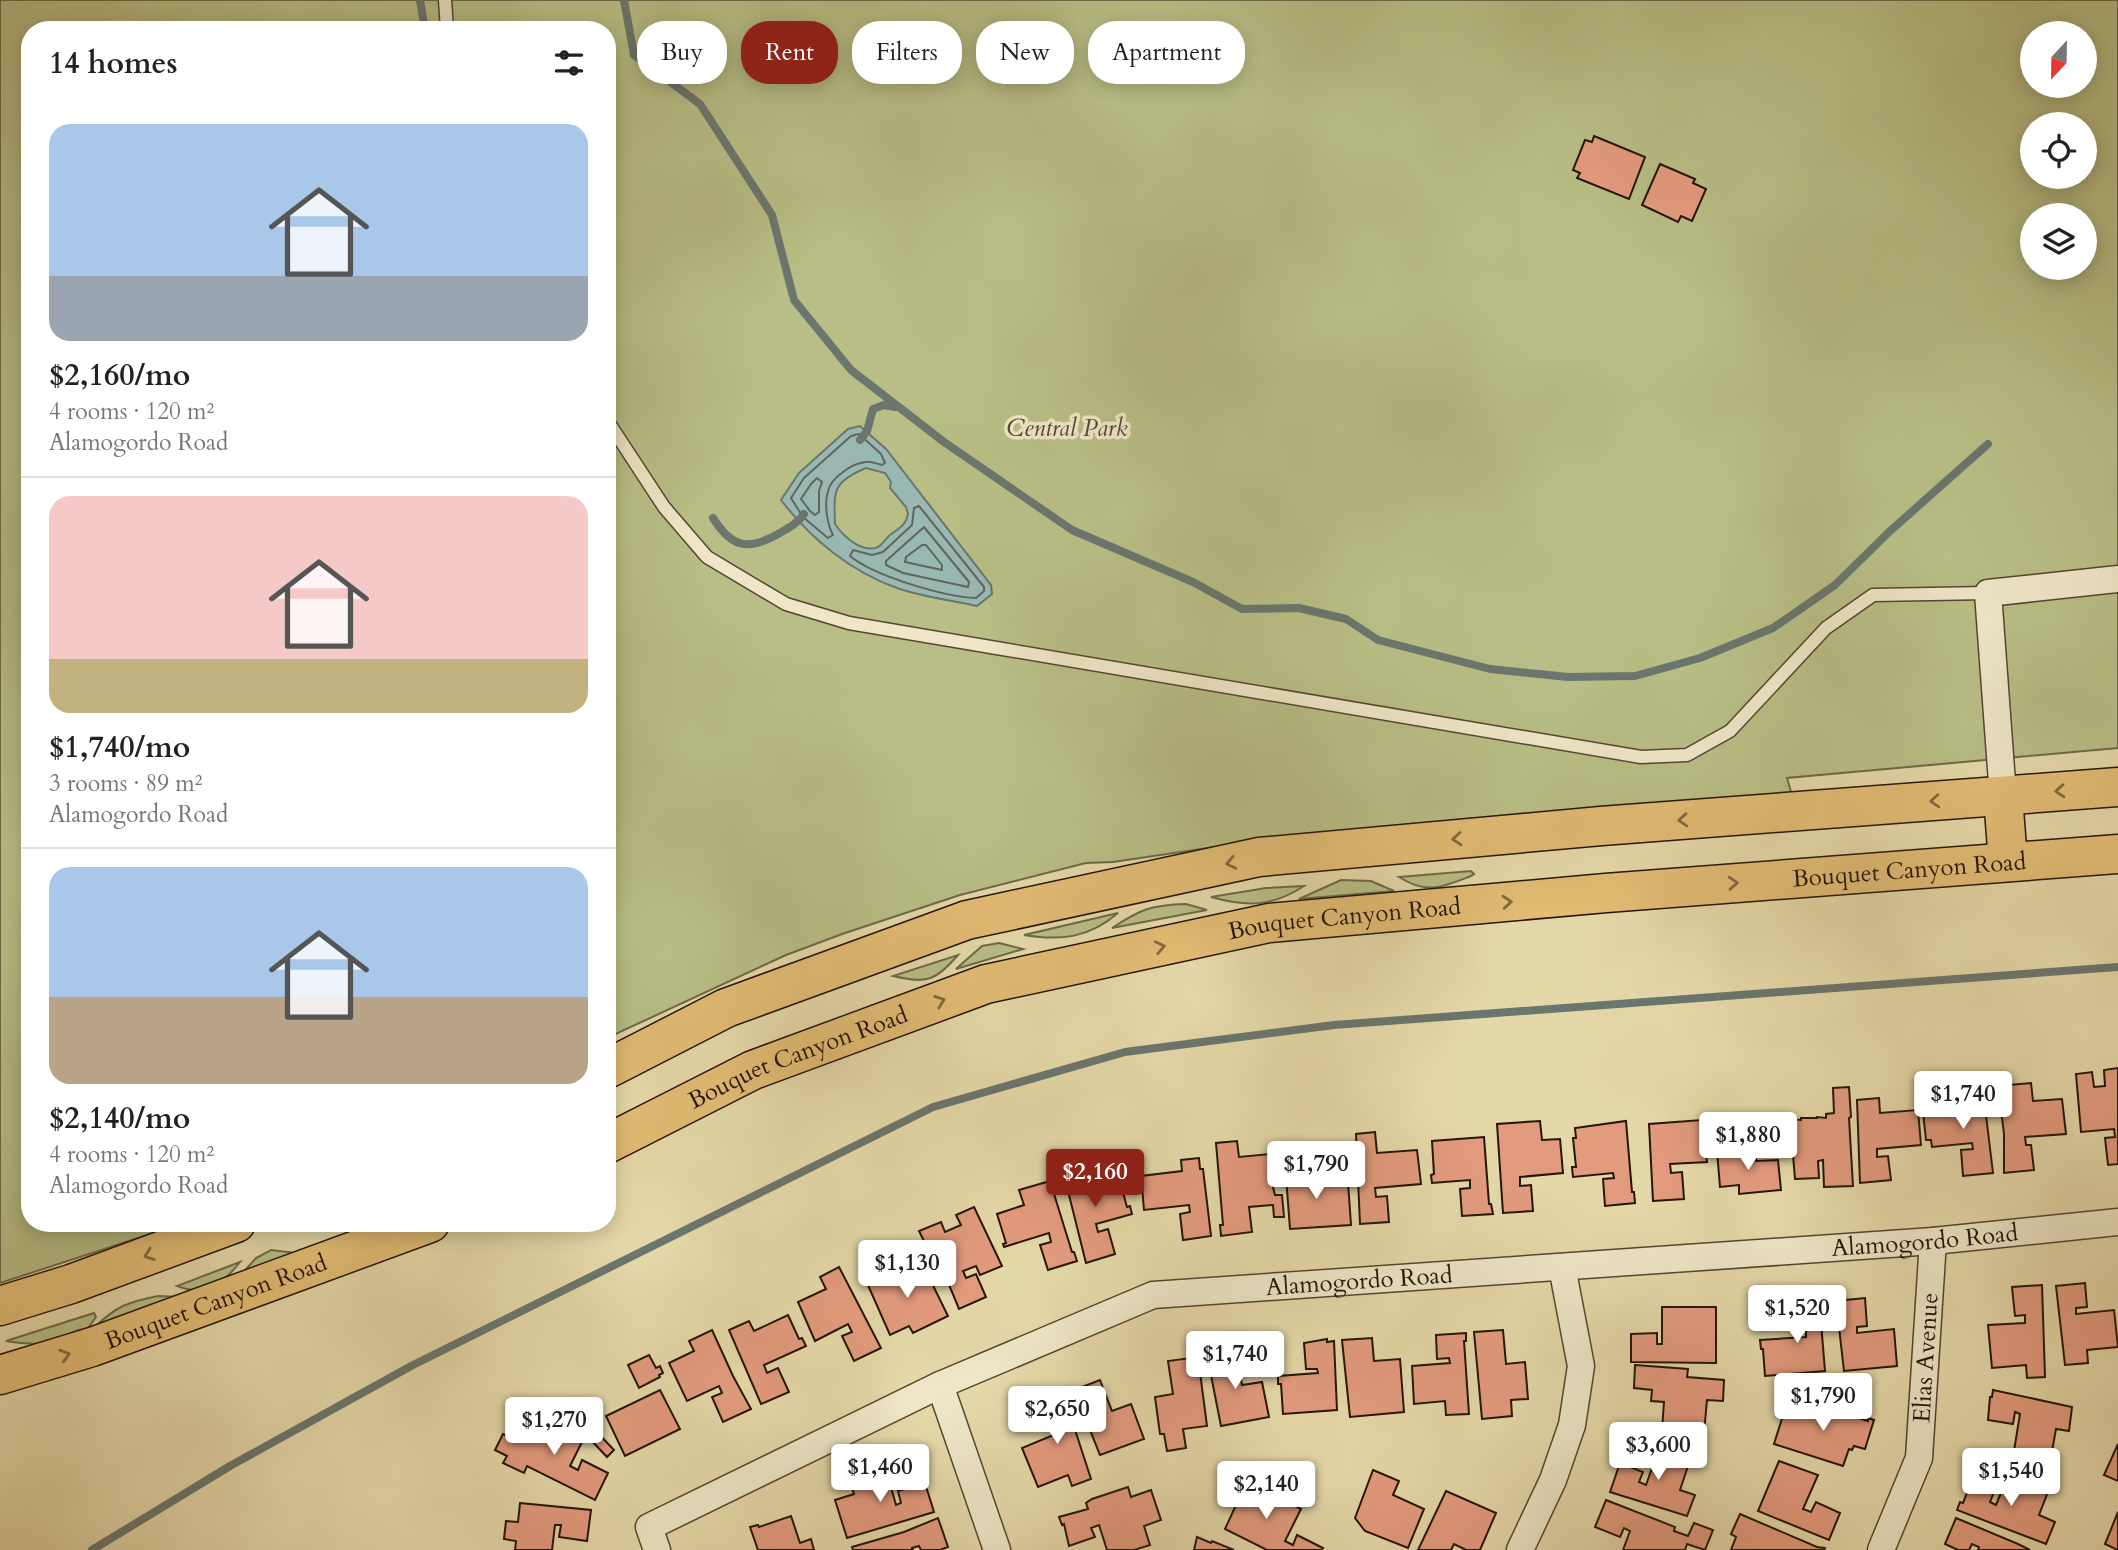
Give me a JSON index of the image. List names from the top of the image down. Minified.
{"streets":{"main road":["Bouquet Canyon Road"],"street":["Alamogordo Road","Elias Avenue"]},"crossings":[["Alamogordo Road","Elias Avenue"]],"parks":["Central Park"],"north":"bottom","page":{"chip":["Buy","Rent","Filters","New","Apartment"],"heading":"14 homes","list":[{"name":"$2,160/mo","note":"4 rooms · 120 m² · Alamogordo Road"},{"name":"$1,740/mo","note":"3 rooms · 89 m² · Alamogordo Road"},{"name":"$2,140/mo","note":"4 rooms · 120 m² · Alamogordo Road"}],"price":["$1,740","$1,880","$1,790","$2,160","$1,130","$1,520","$1,740","$1,790","$2,650","$1,270","$3,600","$1,460","$1,540","$2,140"]}}
